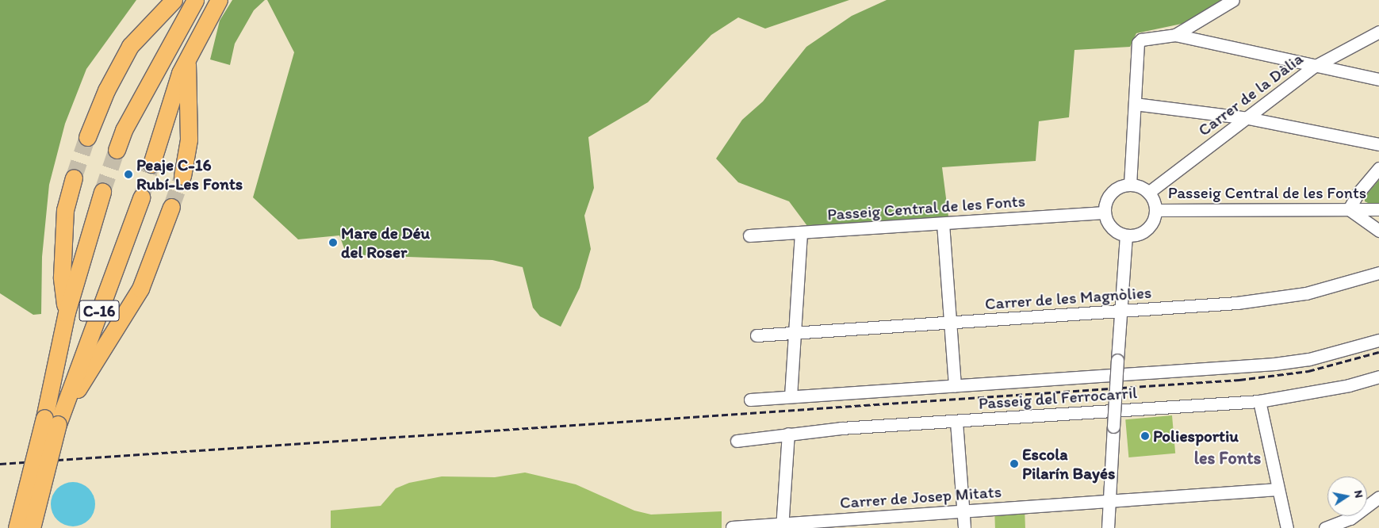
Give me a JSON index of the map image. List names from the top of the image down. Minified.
{"streets":{"highway":["C-16"],"street":["Carrer de la Dàlia","Passeig Central de les Fonts","Carrer de les Magnòlies","Passeig del Ferrocarril","Carrer de Josep Mitats"]},"crossings":[["Carrer de la Dàlia","Passeig Central de les Fonts"]],"districts":["les Fonts"],"places":["Peaje C-16 Rubí-Les Fonts","Mare de Déu del Roser","Poliesportiu","Escola Pilarín Bayés"],"north":"right"}
